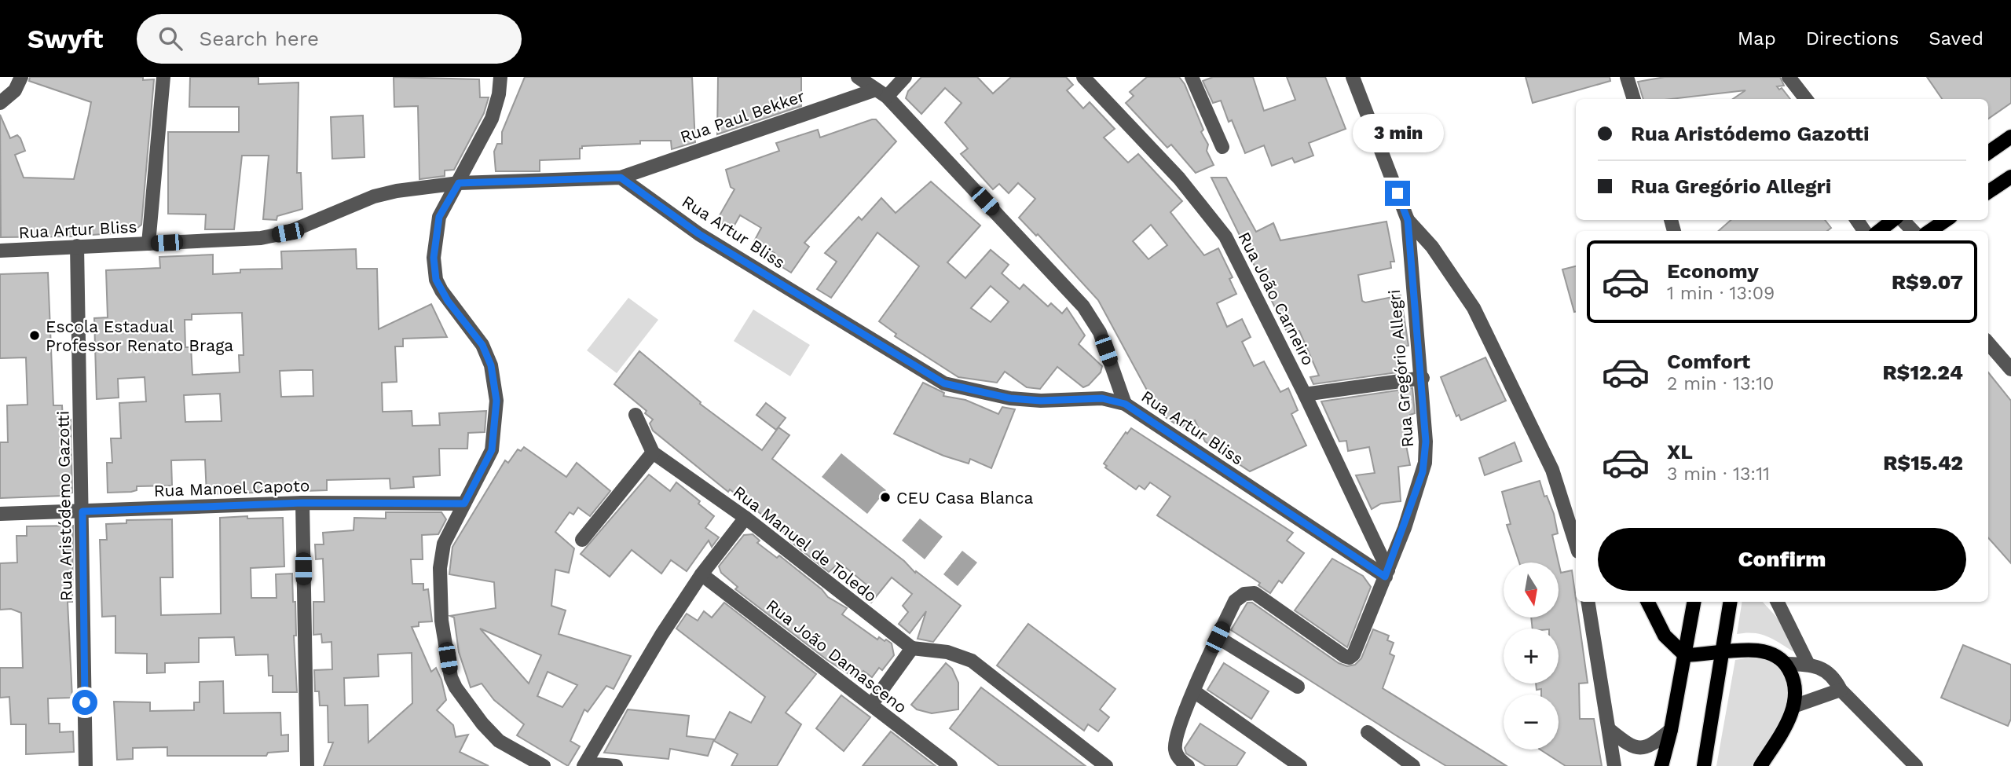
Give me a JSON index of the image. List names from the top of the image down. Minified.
{"streets":{"street":["Rua Paul Bekker","Rua Artur Bliss","Rua João Carneiro","Rua Gregório Allegri","Rua Manoel Capoto","Rua Aristódemo Gazotti","Rua Manuel de Toledo","Rua João Damasceno"]},"crossings":[["Rua Paul Bekker","Rua Artur Bliss"],["Rua Artur Bliss","Rua João Carneiro"],["Rua Artur Bliss","Rua Gregório Allegri"],["Rua Artur Bliss","Rua Aristódemo Gazotti"],["Rua João Carneiro","Rua Gregório Allegri"],["Rua Manoel Capoto","Rua Aristódemo Gazotti"]],"places":["Escola Estadual Professor Renato Braga","CEU Casa Blanca"],"north":"bottom","page":{"header":"Swyft","search":"Search here","nav":["Map","Directions","Saved"],"banner":["Rua Aristódemo Gazotti","Rua Gregório Allegri"],"bubble":"3 min","list":[{"name":"Economy","note":"1 min · 13:09","value":"R$9.07"},{"name":"Comfort","note":"2 min · 13:10","value":"R$12.24"},{"name":"XL","note":"3 min · 13:11","value":"R$15.42"}],"buttons":"Confirm","map_buttons":["+","−"]}}
